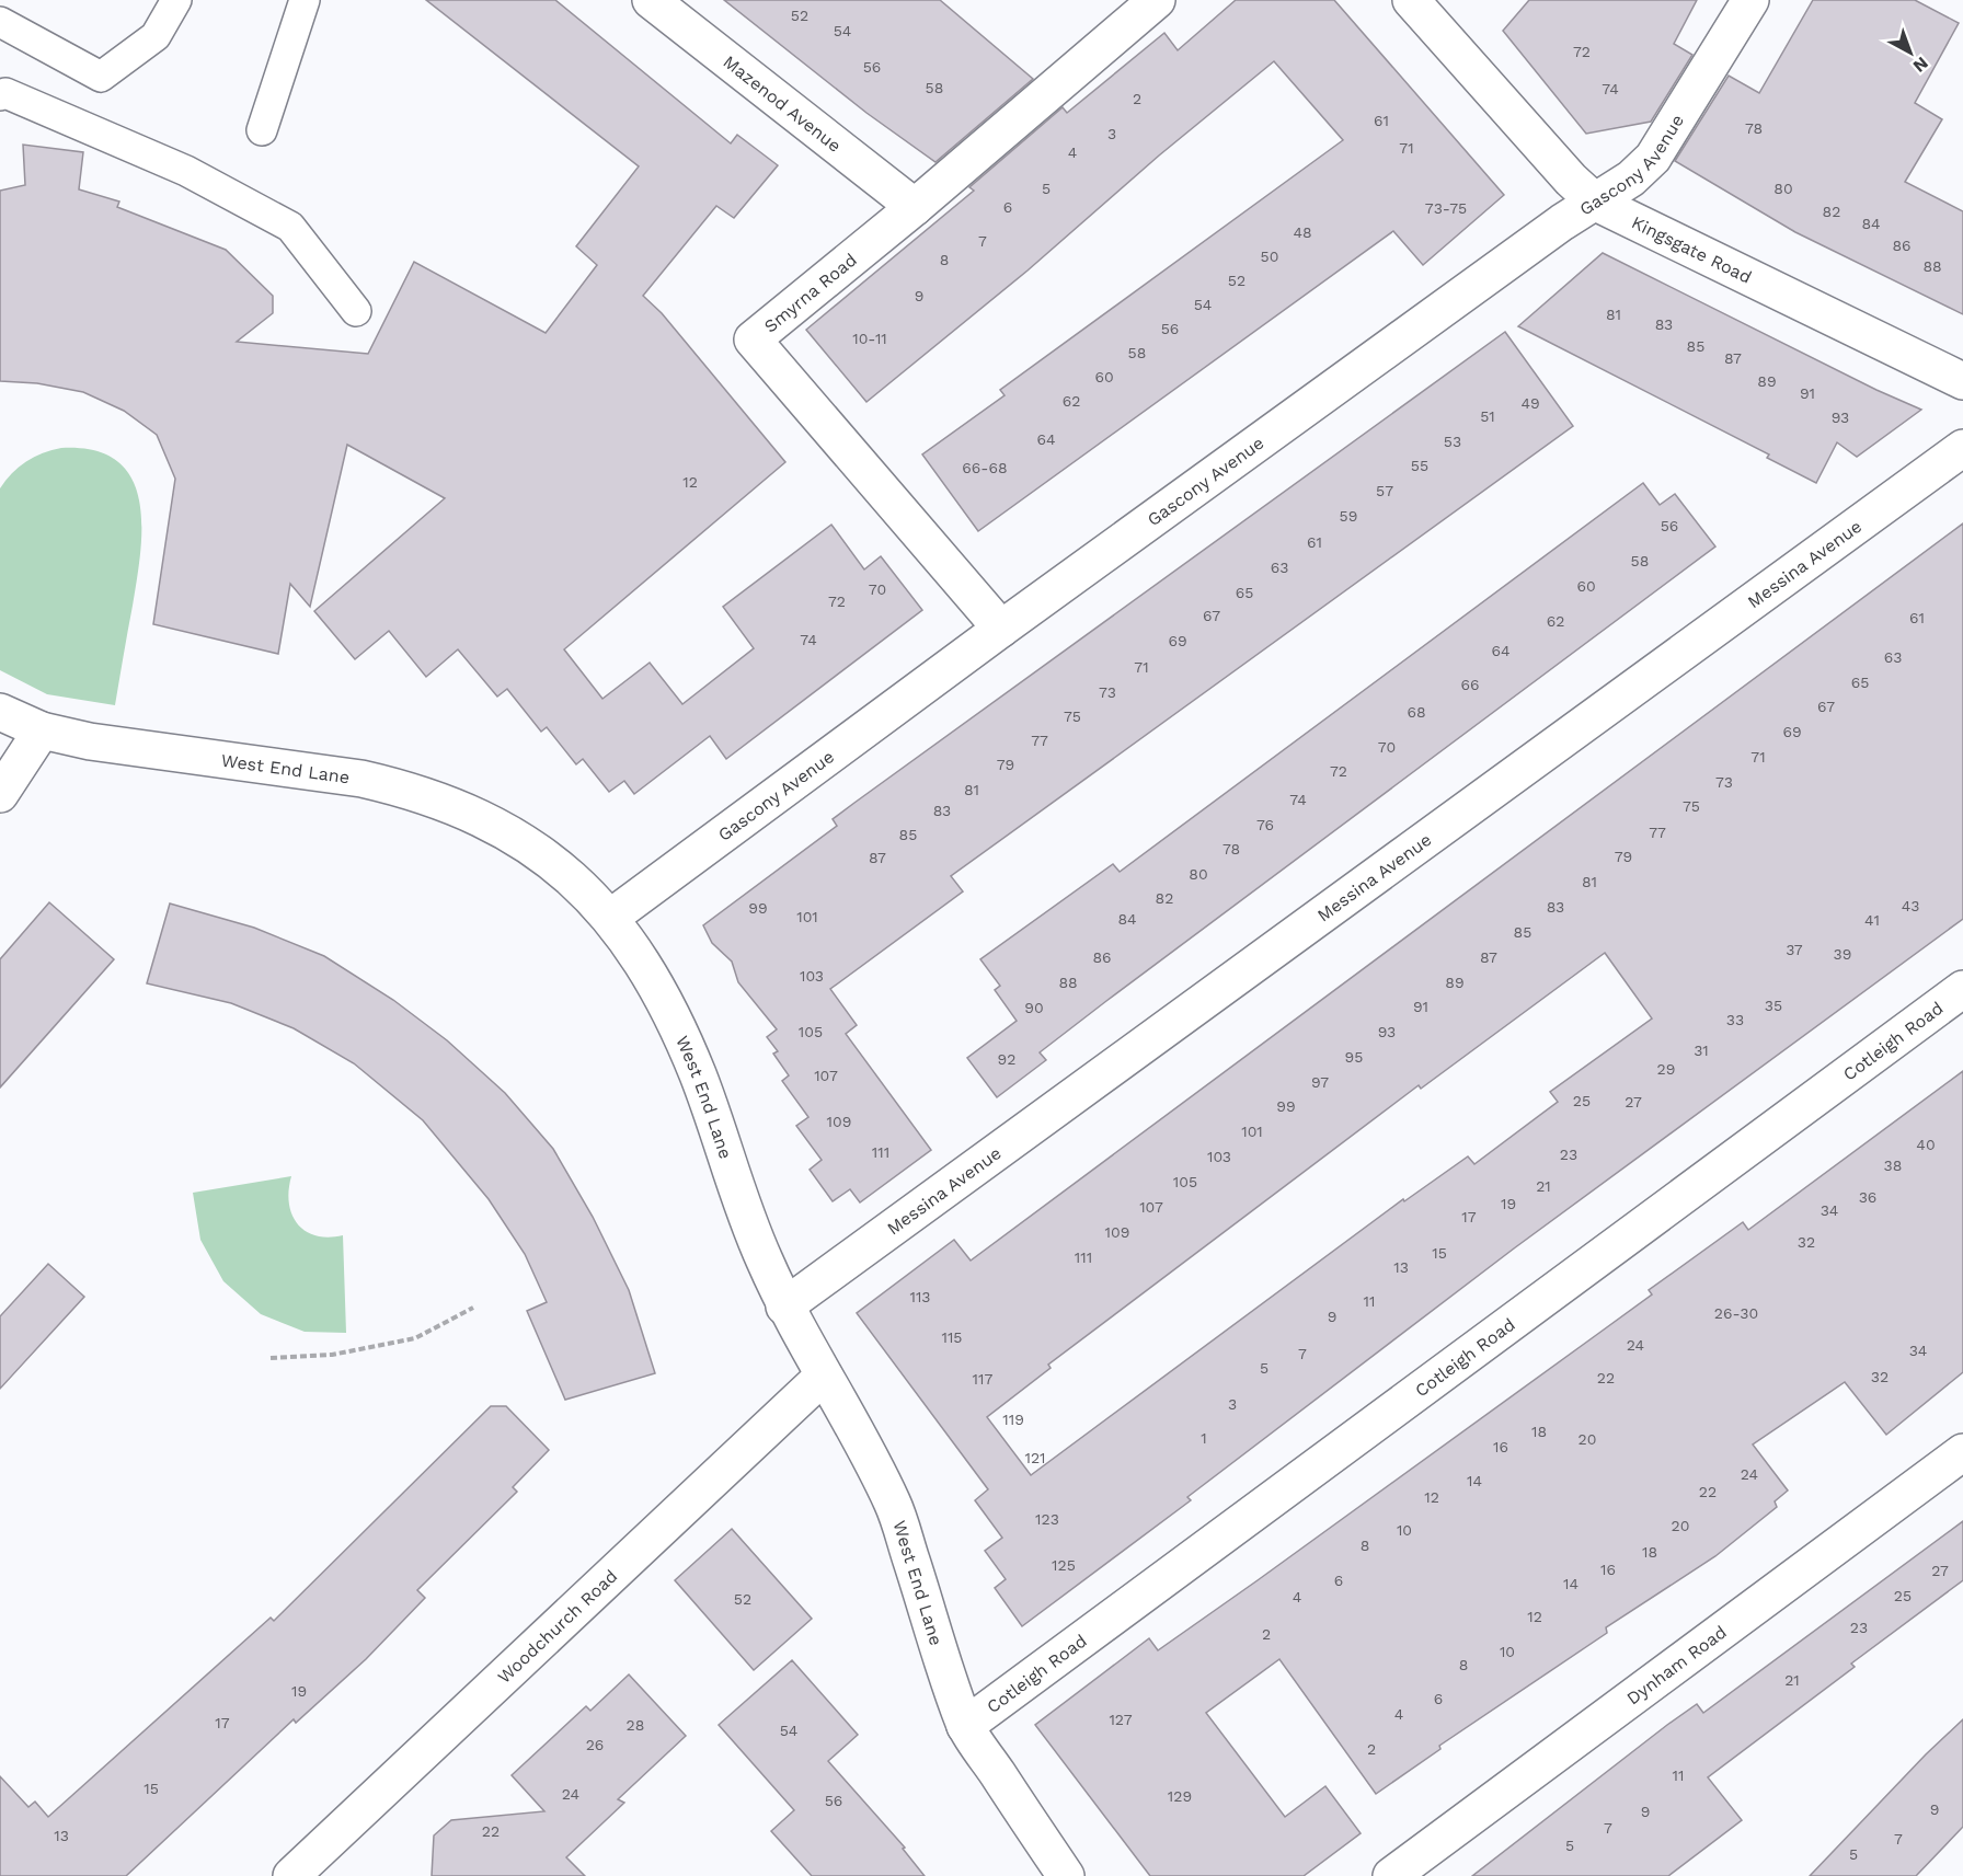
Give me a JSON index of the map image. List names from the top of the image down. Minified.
{"streets":{"street":["Mazenod Avenue","Gascony Avenue","Kingsgate Road","Smyrna Road","Messina Avenue","West End Lane","Cotleigh Road","Woodchurch Road","Dynham Road"]},"crossings":[["Mazenod Avenue","Smyrna Road"],["Gascony Avenue","Kingsgate Road"],["Gascony Avenue","Smyrna Road"],["Gascony Avenue","West End Lane"],["Messina Avenue","West End Lane"],["West End Lane","Cotleigh Road"],["West End Lane","Woodchurch Road"]],"house_numbers":["52","54","72","56","58","74","2","61","78","3","71","4","5","80","6","73-75","82","84","48","7","86","50","8","88","52","9","54","81","83","56","10-11","85","58","87","60","89","91","62","49","51","93","64","53","55","66-68","12","57","59","56","61","58","63","60","70","65","72","67","61","62","74","69","64","63","71","65","66","73","67","68","75","69","77","70","71","79","72","73","81","74","75","83","76","77","85","78","79","87","80","81","82","43","83","99","101","84","41","85","37","39","86","87","103","88","89","35","91","90","33","105","93","31","95","92","29","107","97","25","27","99","109","101","40","111","23","103","38","105","21","36","19","107","34","17","109","32","15","111","13","113","11","26-30","9","115","24","34","7","5","32","22","117","3","119","18","1","20","16","121","24","14","22","12","123","20","10","8","18","125","16","27","6","14","25","4","52","12","23","2","10","8","21","19","6","4","127","17","28","54","26","2","11","15","24","129","56","9","9","7","22","13","7","5","5"],"north":"bottom right"}
